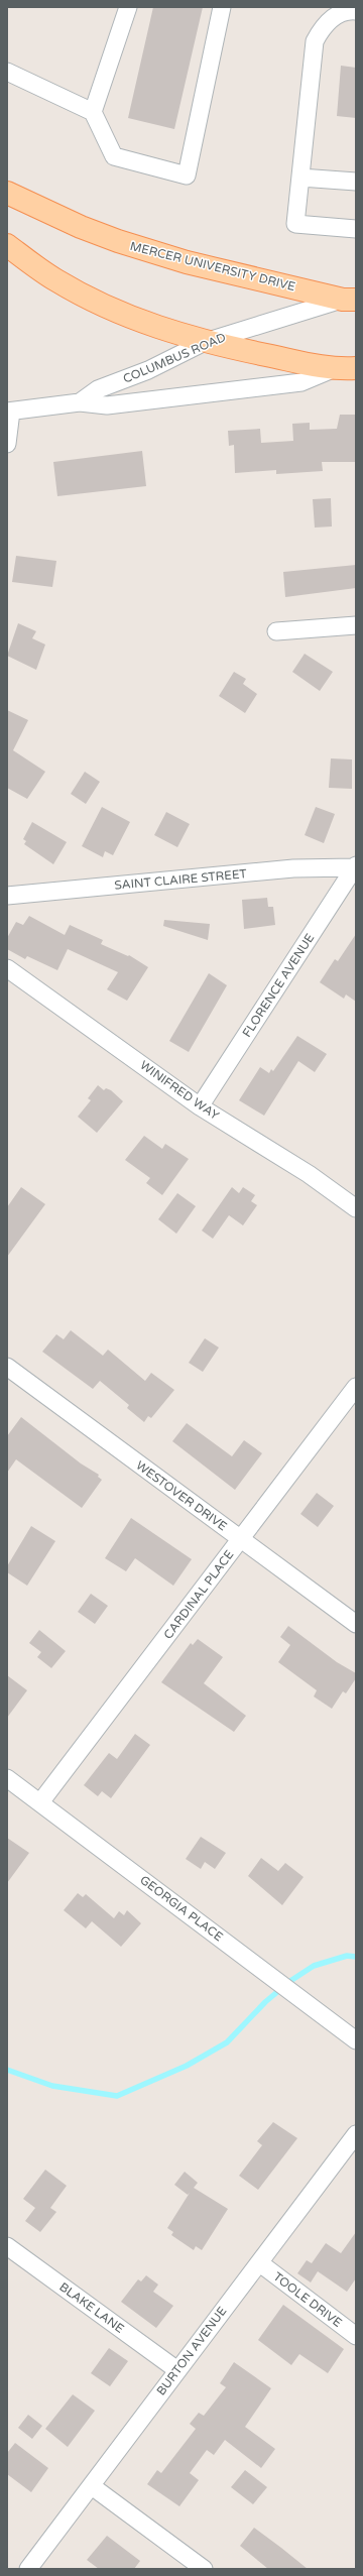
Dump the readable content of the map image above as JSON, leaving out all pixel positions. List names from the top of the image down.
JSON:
{
  "streets": {
    "main road": ["MERCER UNIVERSITY DRIVE"],
    "street": [
      "COLUMBUS ROAD",
      "SAINT CLAIRE STREET",
      "FLORENCE AVENUE",
      "WINIFRED WAY",
      "WESTOVER DRIVE",
      "CARDINAL PLACE",
      "GEORGIA PLACE",
      "TOOLE DRIVE",
      "BLAKE LANE",
      "BURTON AVENUE"
    ]
  },
  "crossings": [
    ["MERCER UNIVERSITY DRIVE", "COLUMBUS ROAD"],
    ["SAINT CLAIRE STREET", "FLORENCE AVENUE"],
    ["FLORENCE AVENUE", "WINIFRED WAY"],
    ["WESTOVER DRIVE", "CARDINAL PLACE"],
    ["CARDINAL PLACE", "GEORGIA PLACE"],
    ["TOOLE DRIVE", "BURTON AVENUE"],
    ["BLAKE LANE", "BURTON AVENUE"]
  ]
}
